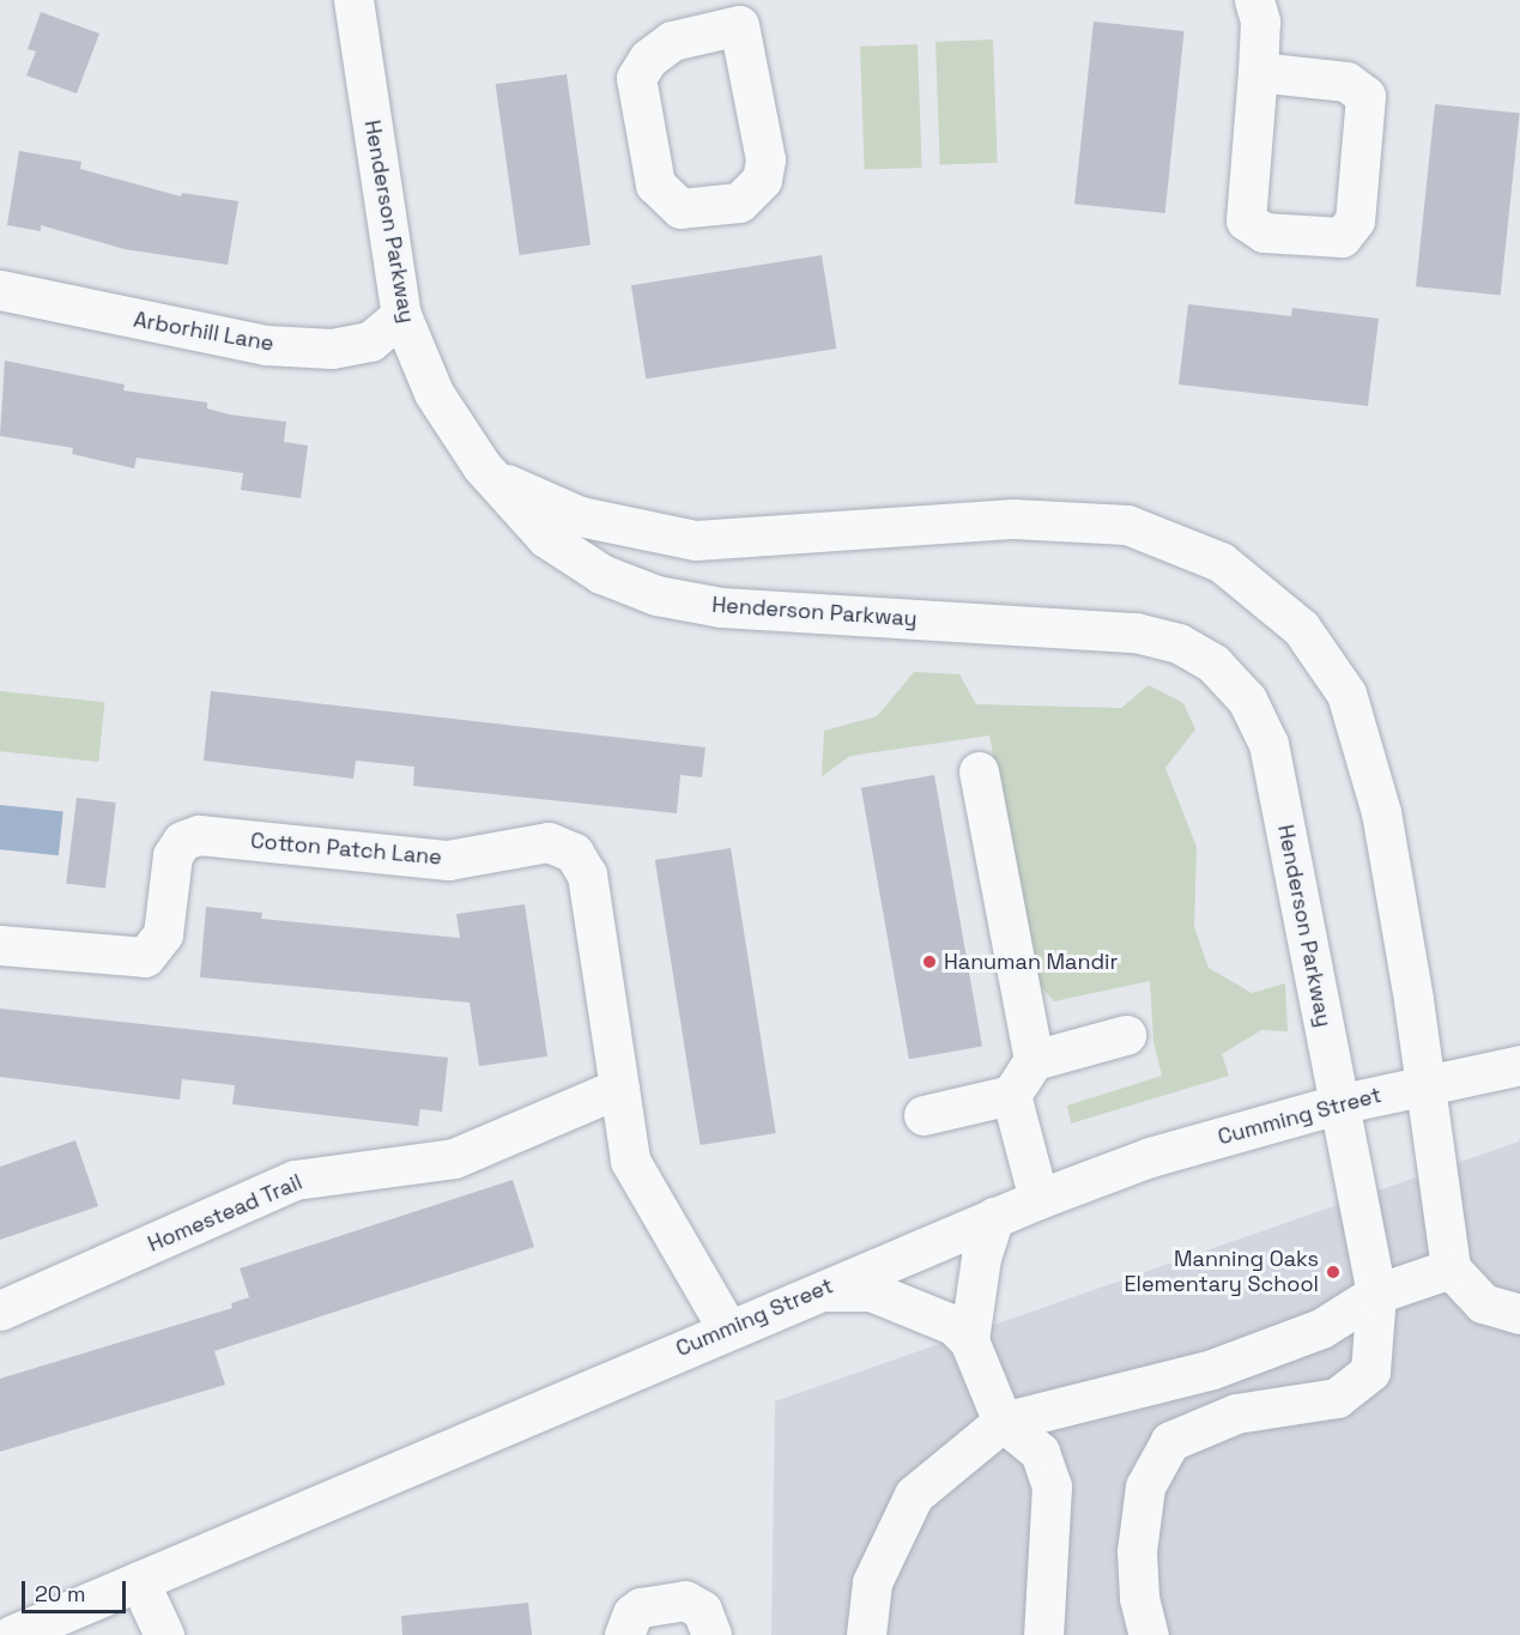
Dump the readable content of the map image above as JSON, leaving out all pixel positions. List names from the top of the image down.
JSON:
{
  "streets": {
    "street": [
      "Henderson Parkway",
      "Arborhill Lane",
      "Cotton Patch Lane",
      "Cumming Street",
      "Homestead Trail"
    ]
  },
  "crossings": [
    ["Henderson Parkway", "Arborhill Lane"],
    ["Henderson Parkway", "Cumming Street"],
    ["Cotton Patch Lane", "Cumming Street"],
    ["Cotton Patch Lane", "Homestead Trail"]
  ],
  "places": ["Hanuman Mandir", "Manning Oaks Elementary School"],
  "scale_bar": "20 m"
}
